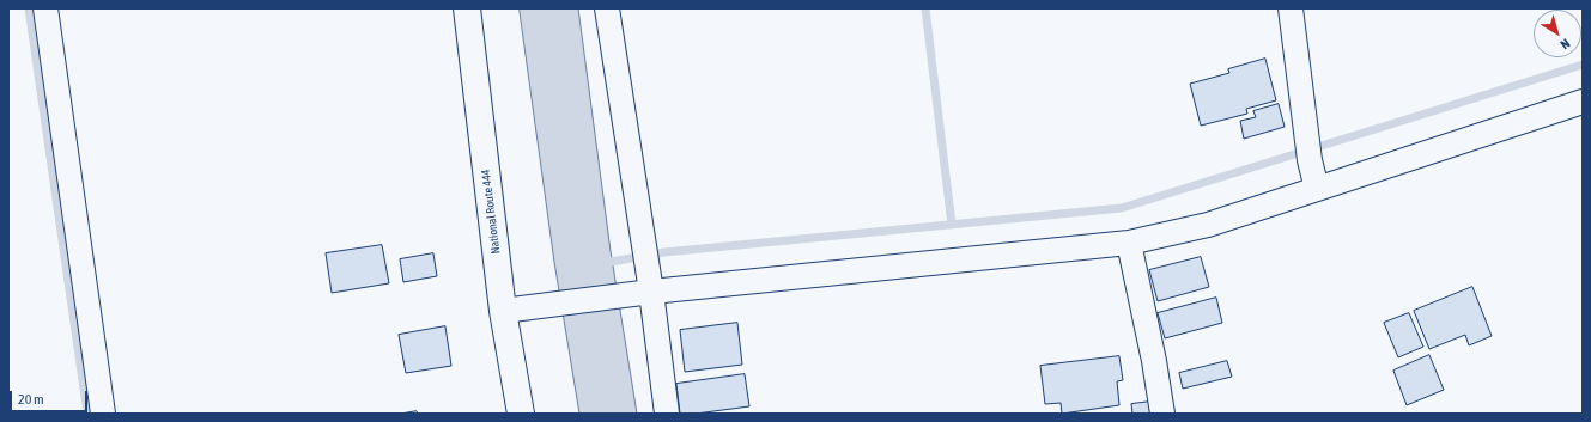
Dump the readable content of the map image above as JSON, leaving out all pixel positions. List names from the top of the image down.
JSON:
{
  "streets": {
    "highway": ["National Route 444"]
  },
  "scale_bar": "20 m",
  "north": "bottom right"
}
